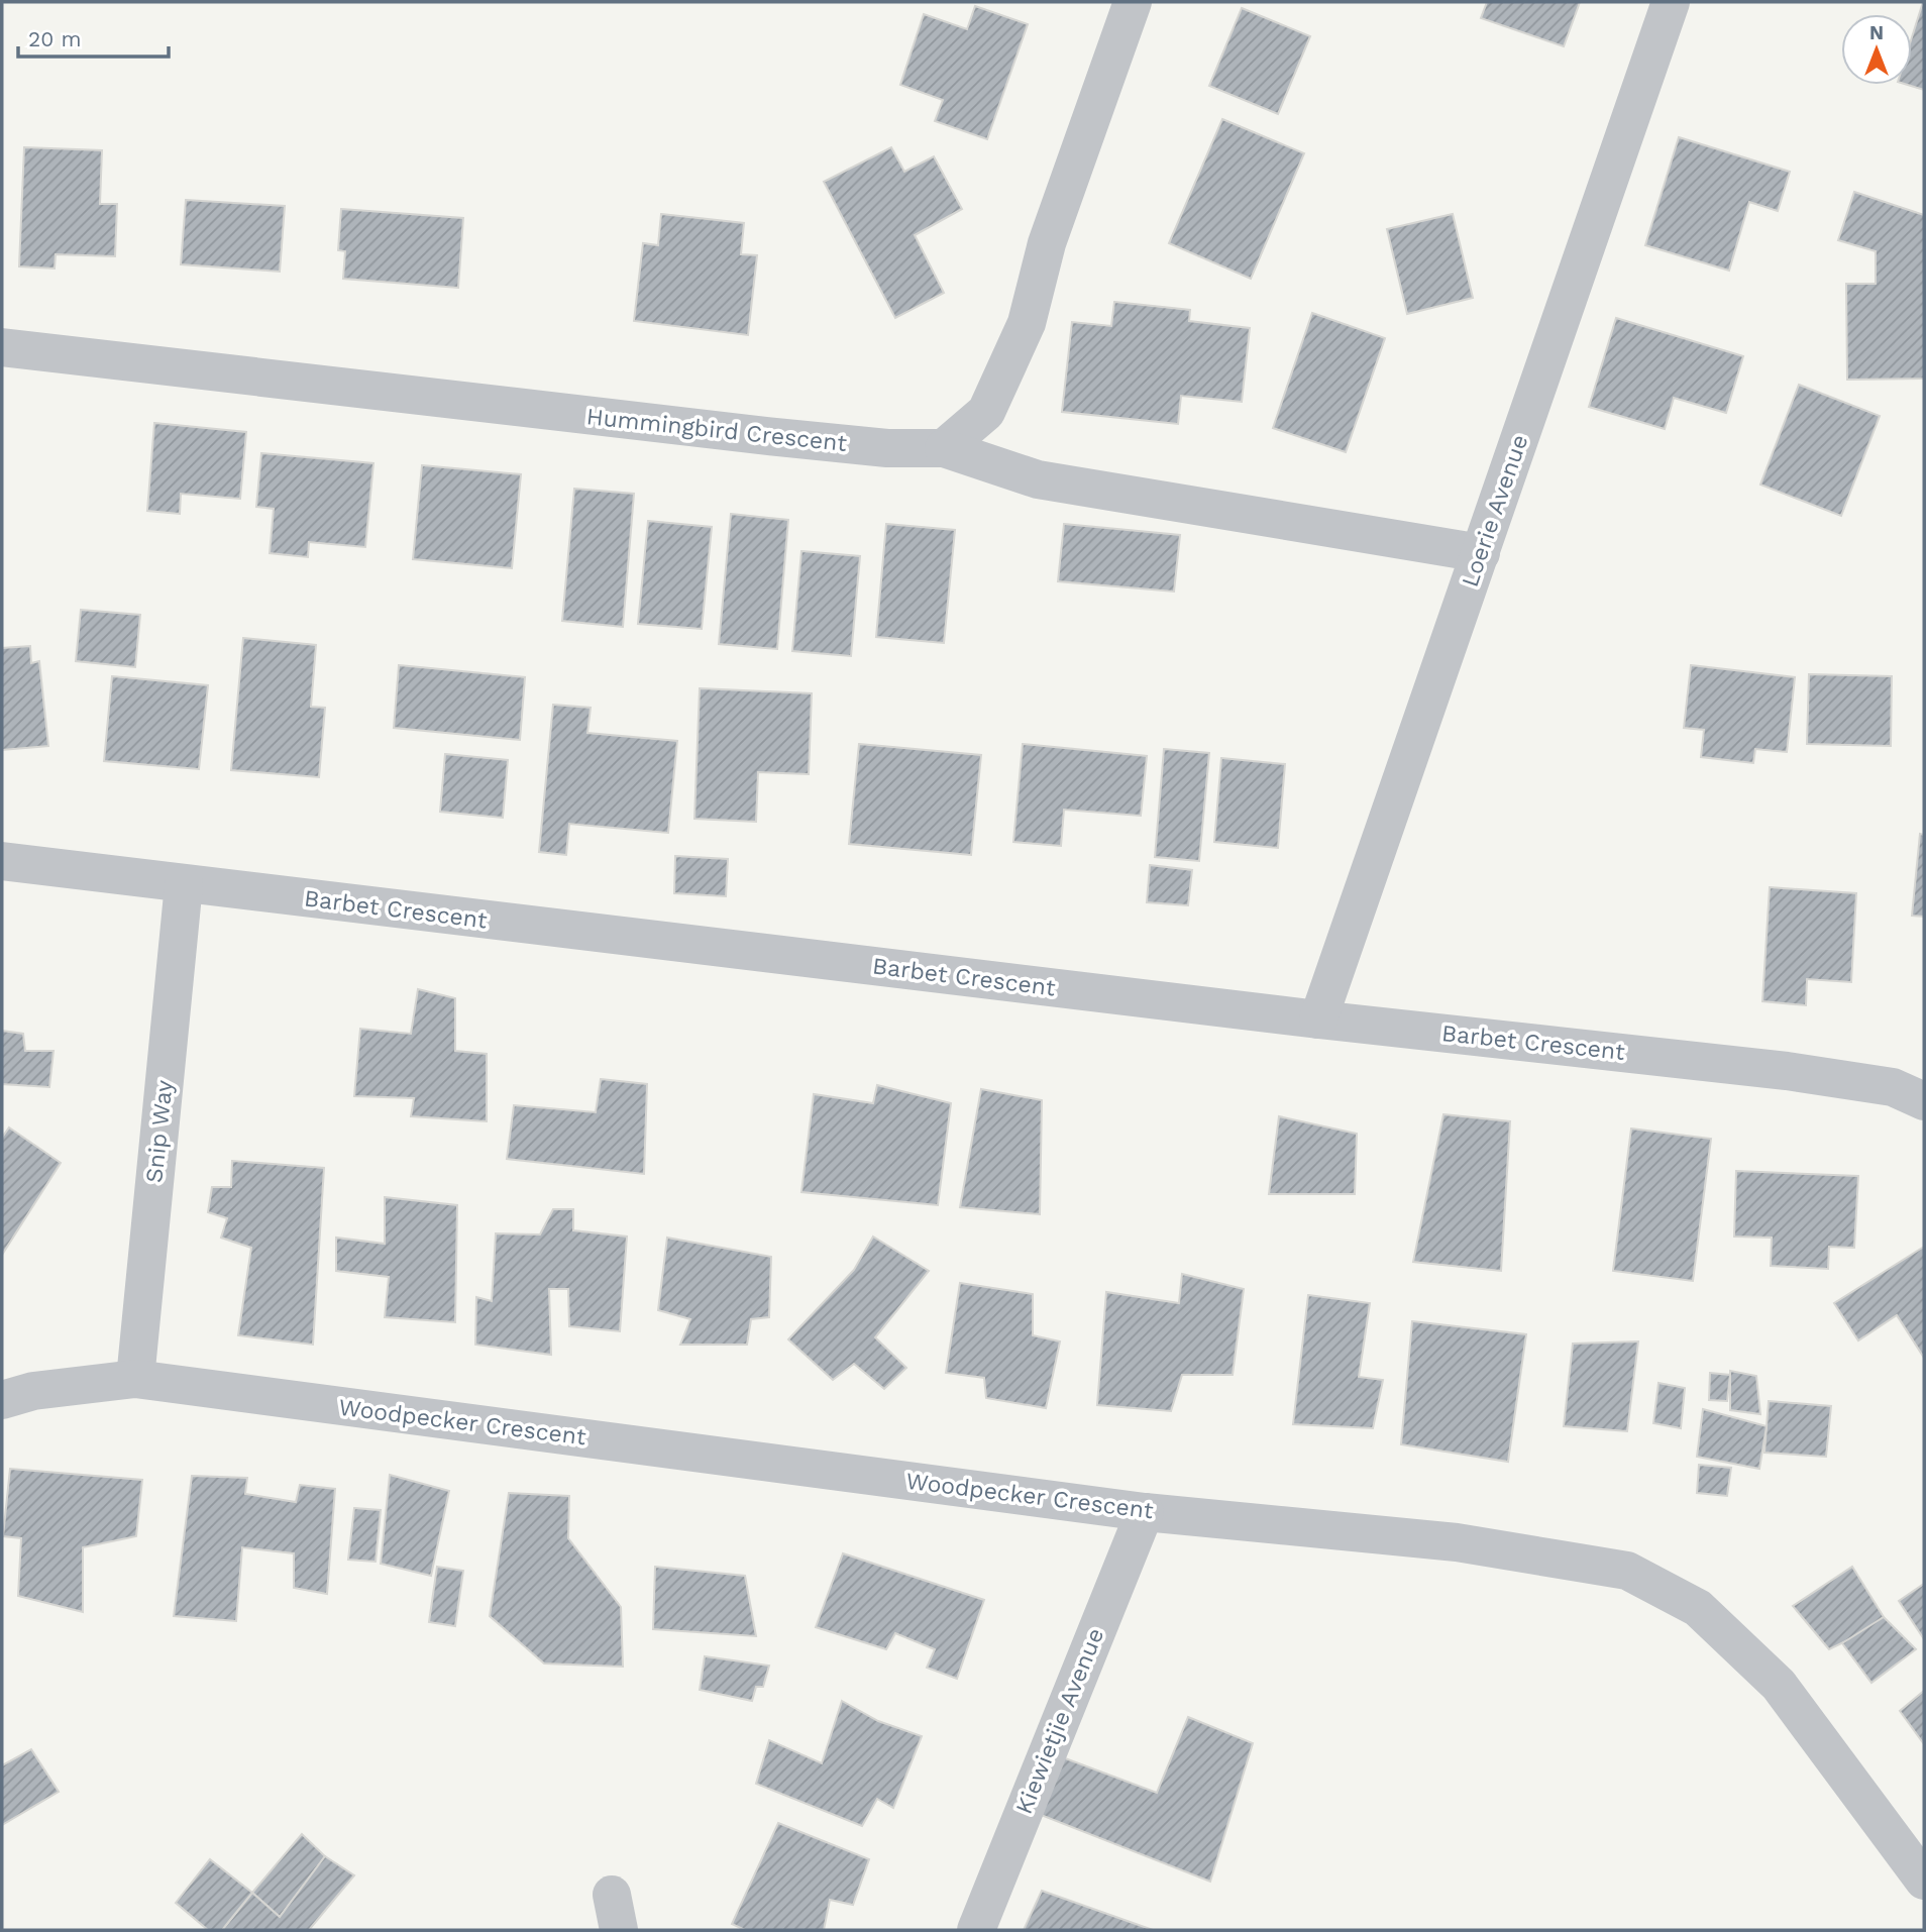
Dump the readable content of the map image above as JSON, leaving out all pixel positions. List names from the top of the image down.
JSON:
{
  "streets": {
    "street": [
      "Hummingbird Crescent",
      "Loerie Avenue",
      "Barbet Crescent",
      "Snip Way",
      "Woodpecker Crescent",
      "Kiewietjie Avenue"
    ]
  },
  "crossings": [
    ["Hummingbird Crescent", "Loerie Avenue"],
    ["Loerie Avenue", "Barbet Crescent"],
    ["Barbet Crescent", "Snip Way"],
    ["Snip Way", "Woodpecker Crescent"],
    ["Woodpecker Crescent", "Kiewietjie Avenue"]
  ],
  "scale_bar": "20 m",
  "north": "top"
}
